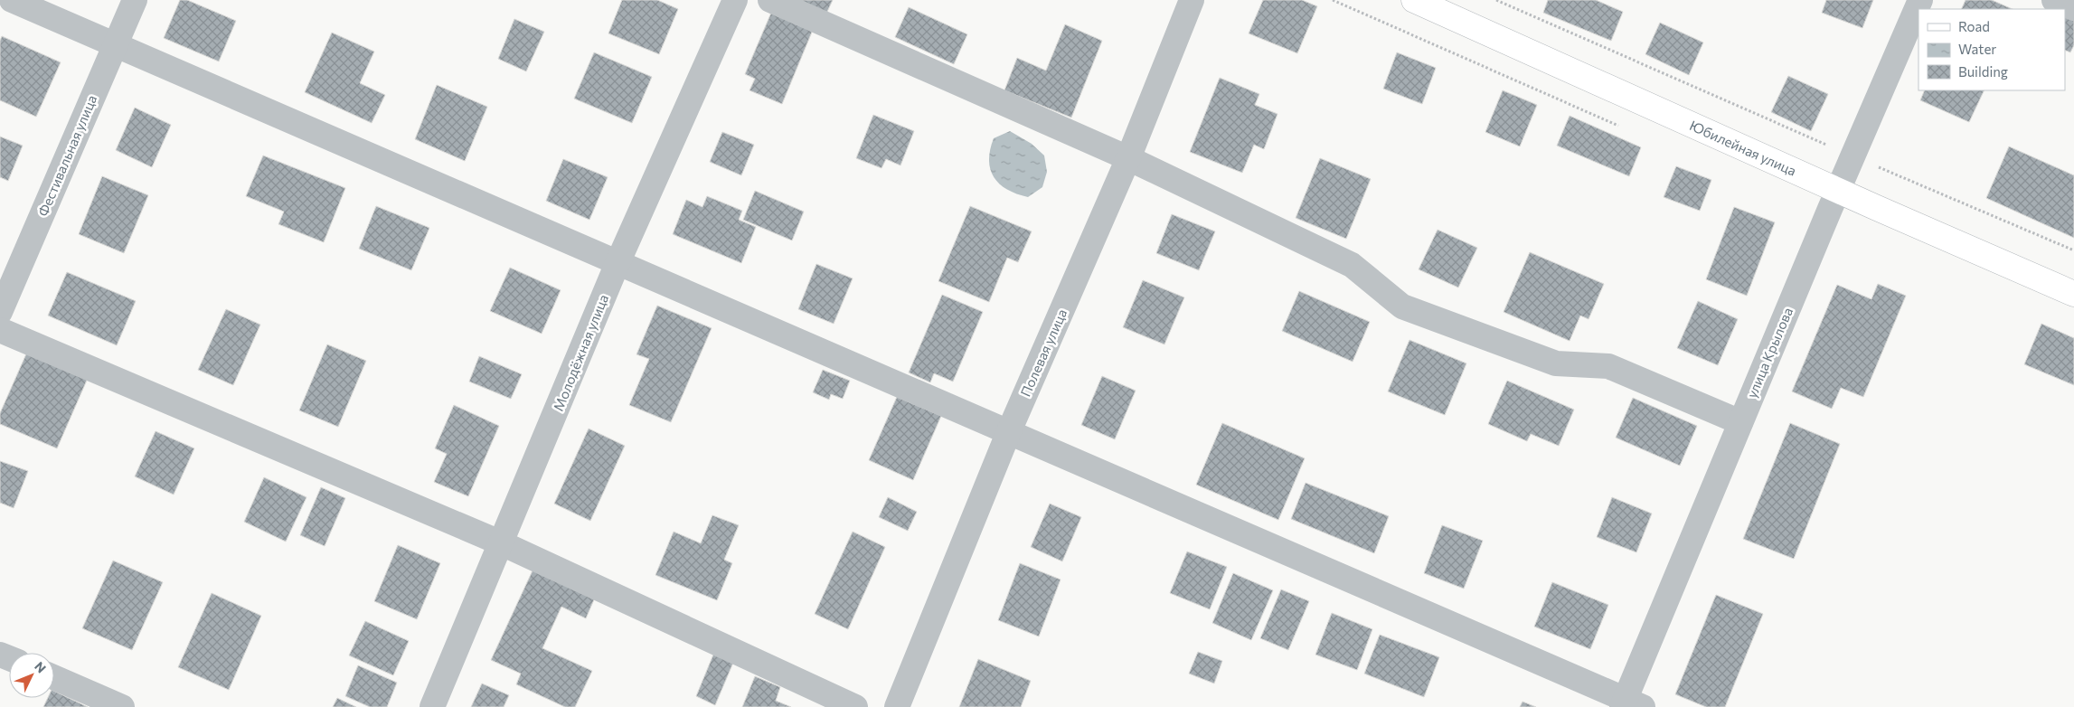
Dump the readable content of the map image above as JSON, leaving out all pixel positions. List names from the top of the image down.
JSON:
{
  "streets": {
    "main road": ["Юбилейная улица"],
    "street": [
      "Фестивальная улица",
      "Молодёжная улица",
      "Полевая улица",
      "улица Крылова"
    ]
  },
  "crossings": [
    ["Юбилейная улица", "улица Крылова"]
  ],
  "legend": ["Road", "Water", "Building"],
  "north": "top right"
}
